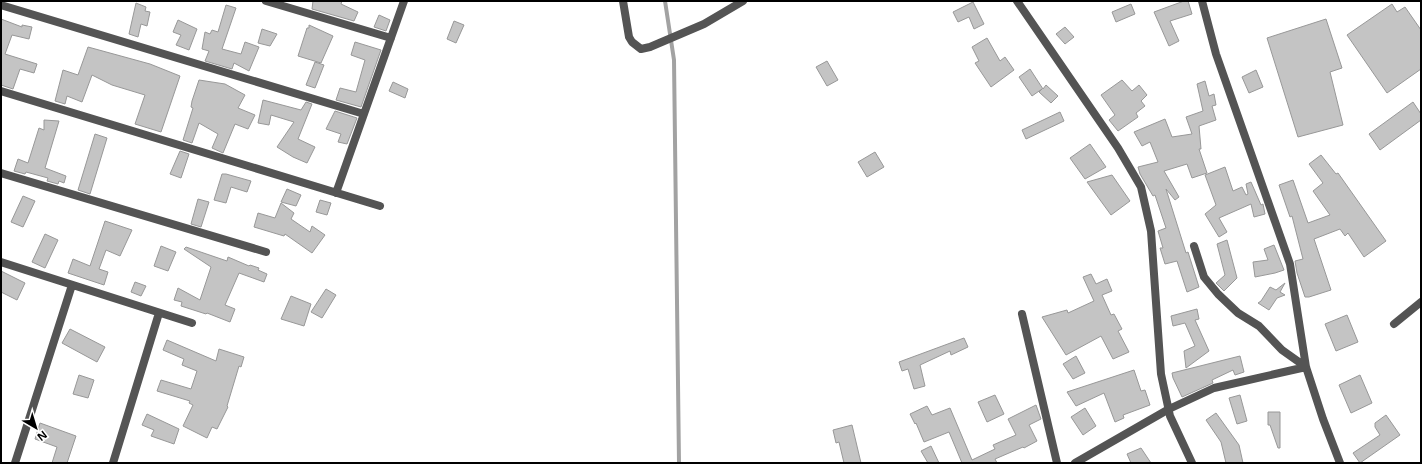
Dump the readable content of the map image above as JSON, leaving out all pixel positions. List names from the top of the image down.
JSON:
{
  "north": "bottom right"
}
